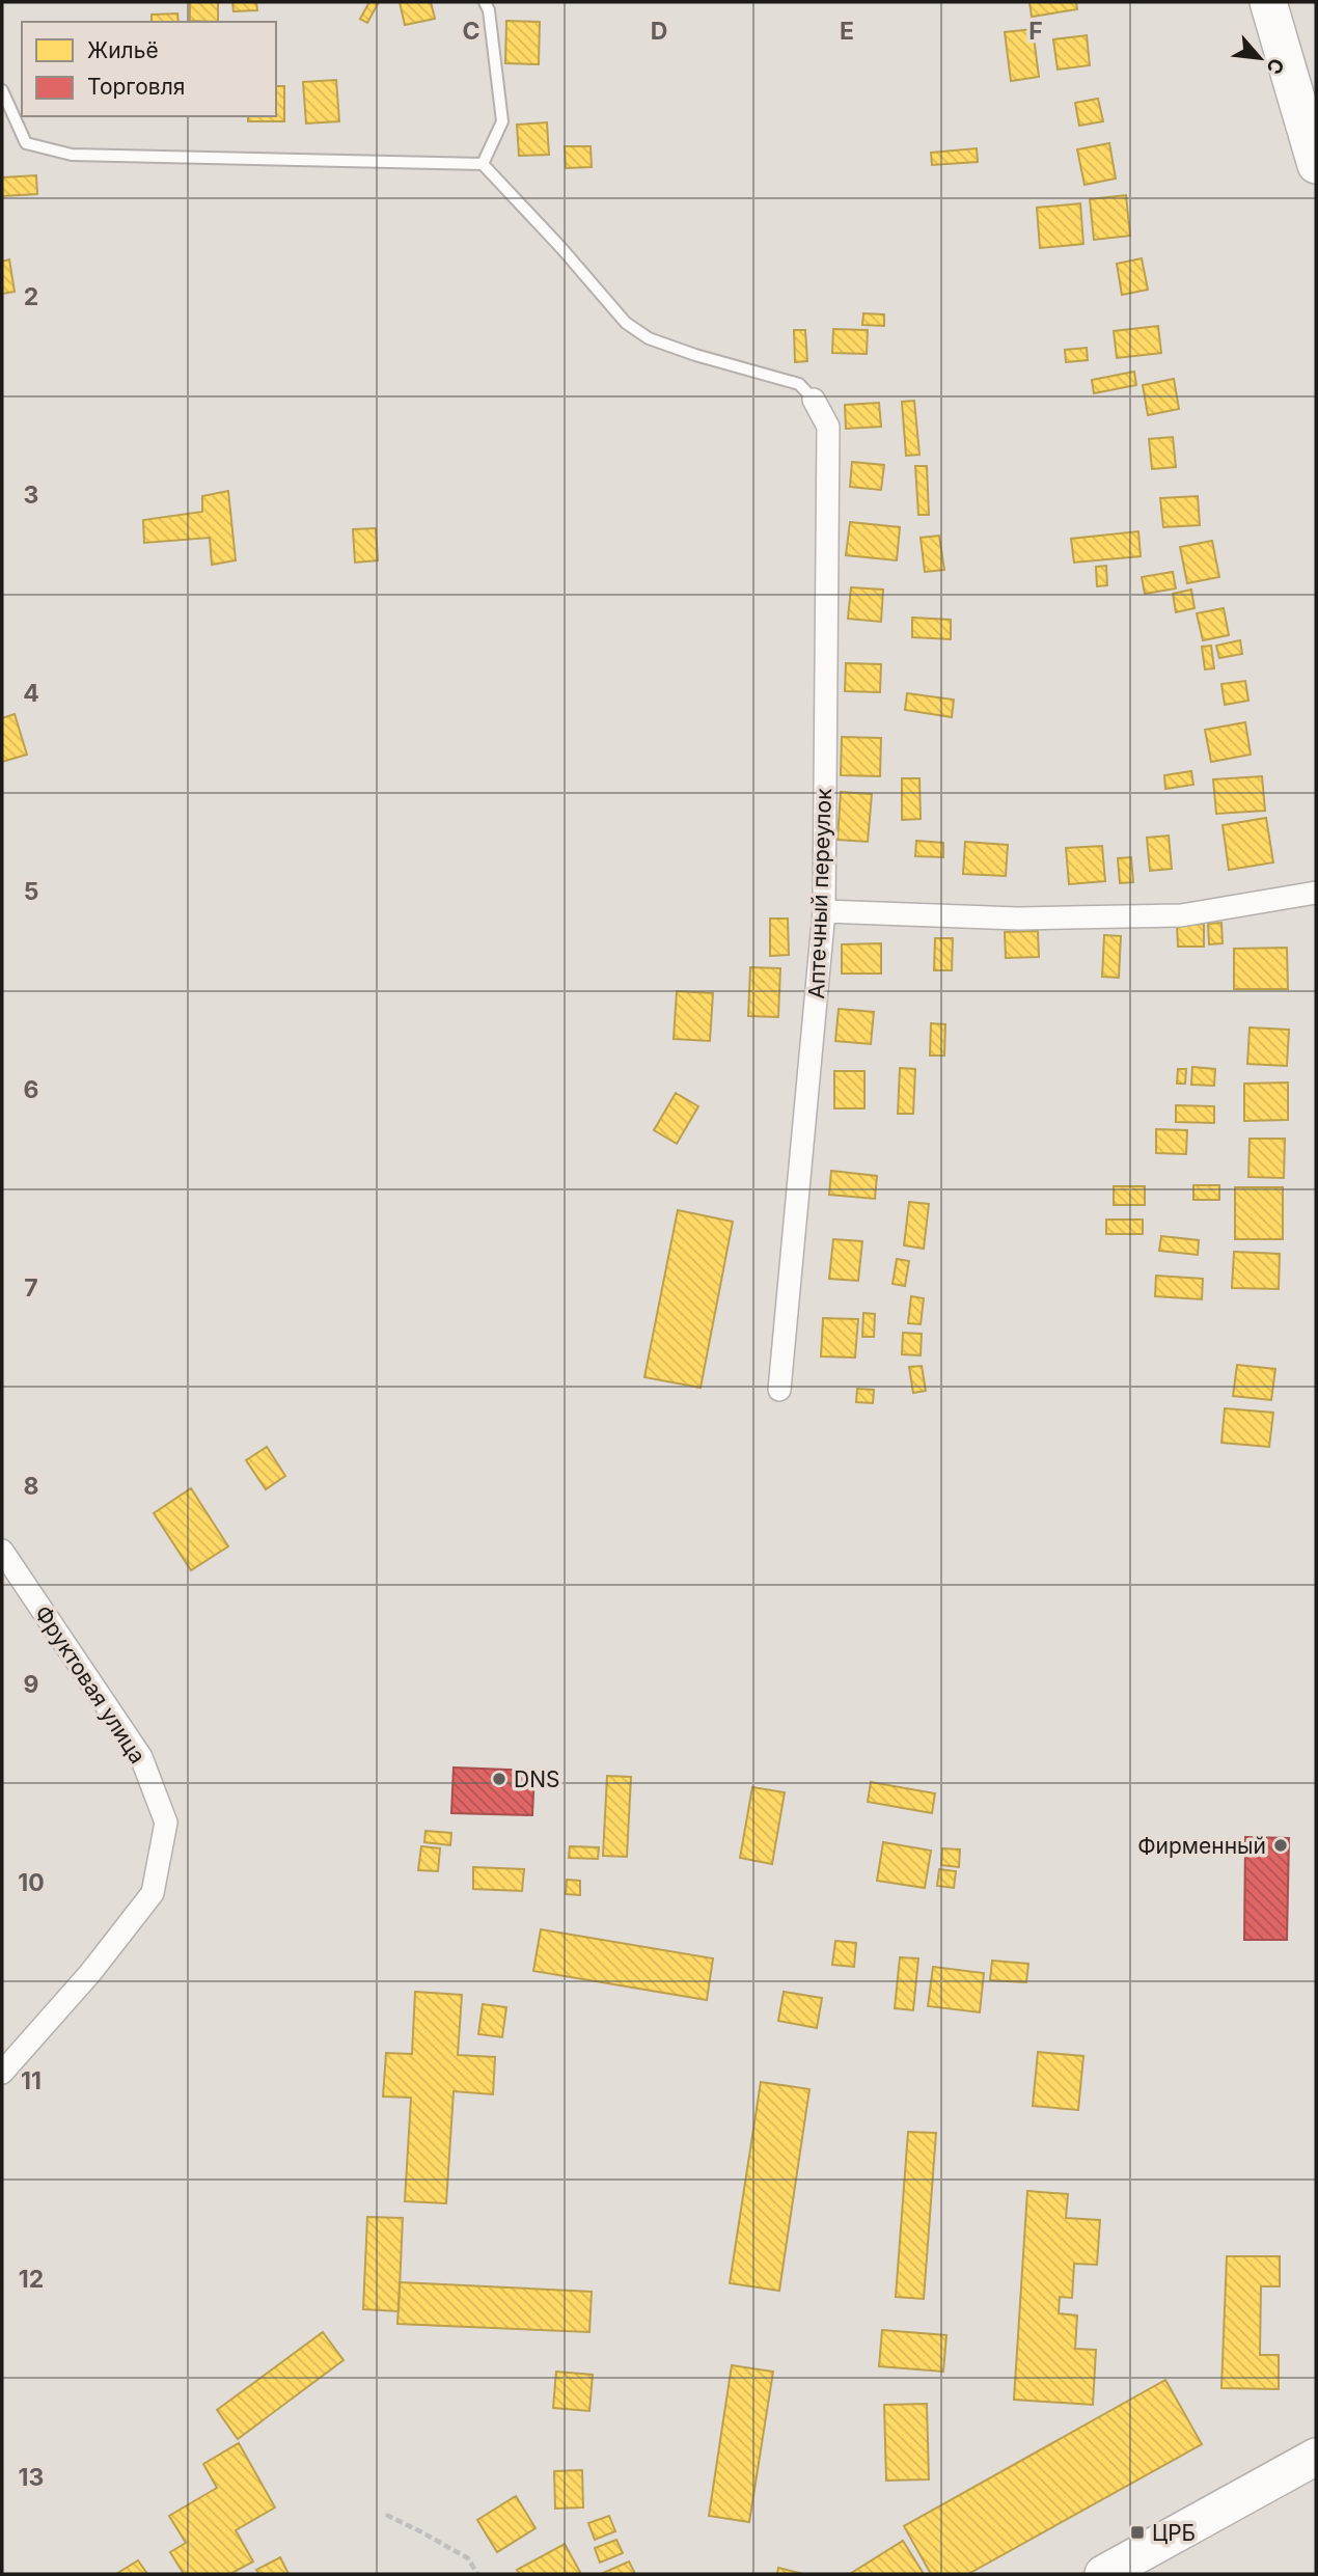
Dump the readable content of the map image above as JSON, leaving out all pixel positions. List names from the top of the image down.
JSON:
{
  "streets": {
    "street": ["Аптечный переулок", "Фруктовая улица"]
  },
  "places": {
    "other": ["DNS", "Фирменный"],
    "transit": ["ЦРБ"]
  },
  "legend": ["Жильё", "Торговля"],
  "north": "bottom right",
  "grid": {
    "columns": [
      "C",
      "D",
      "E",
      "F"
    ],
    "rows": [
      "2",
      "3",
      "4",
      "5",
      "6",
      "7",
      "8",
      "9",
      "10",
      "11",
      "12",
      "13"
    ]
  }
}
